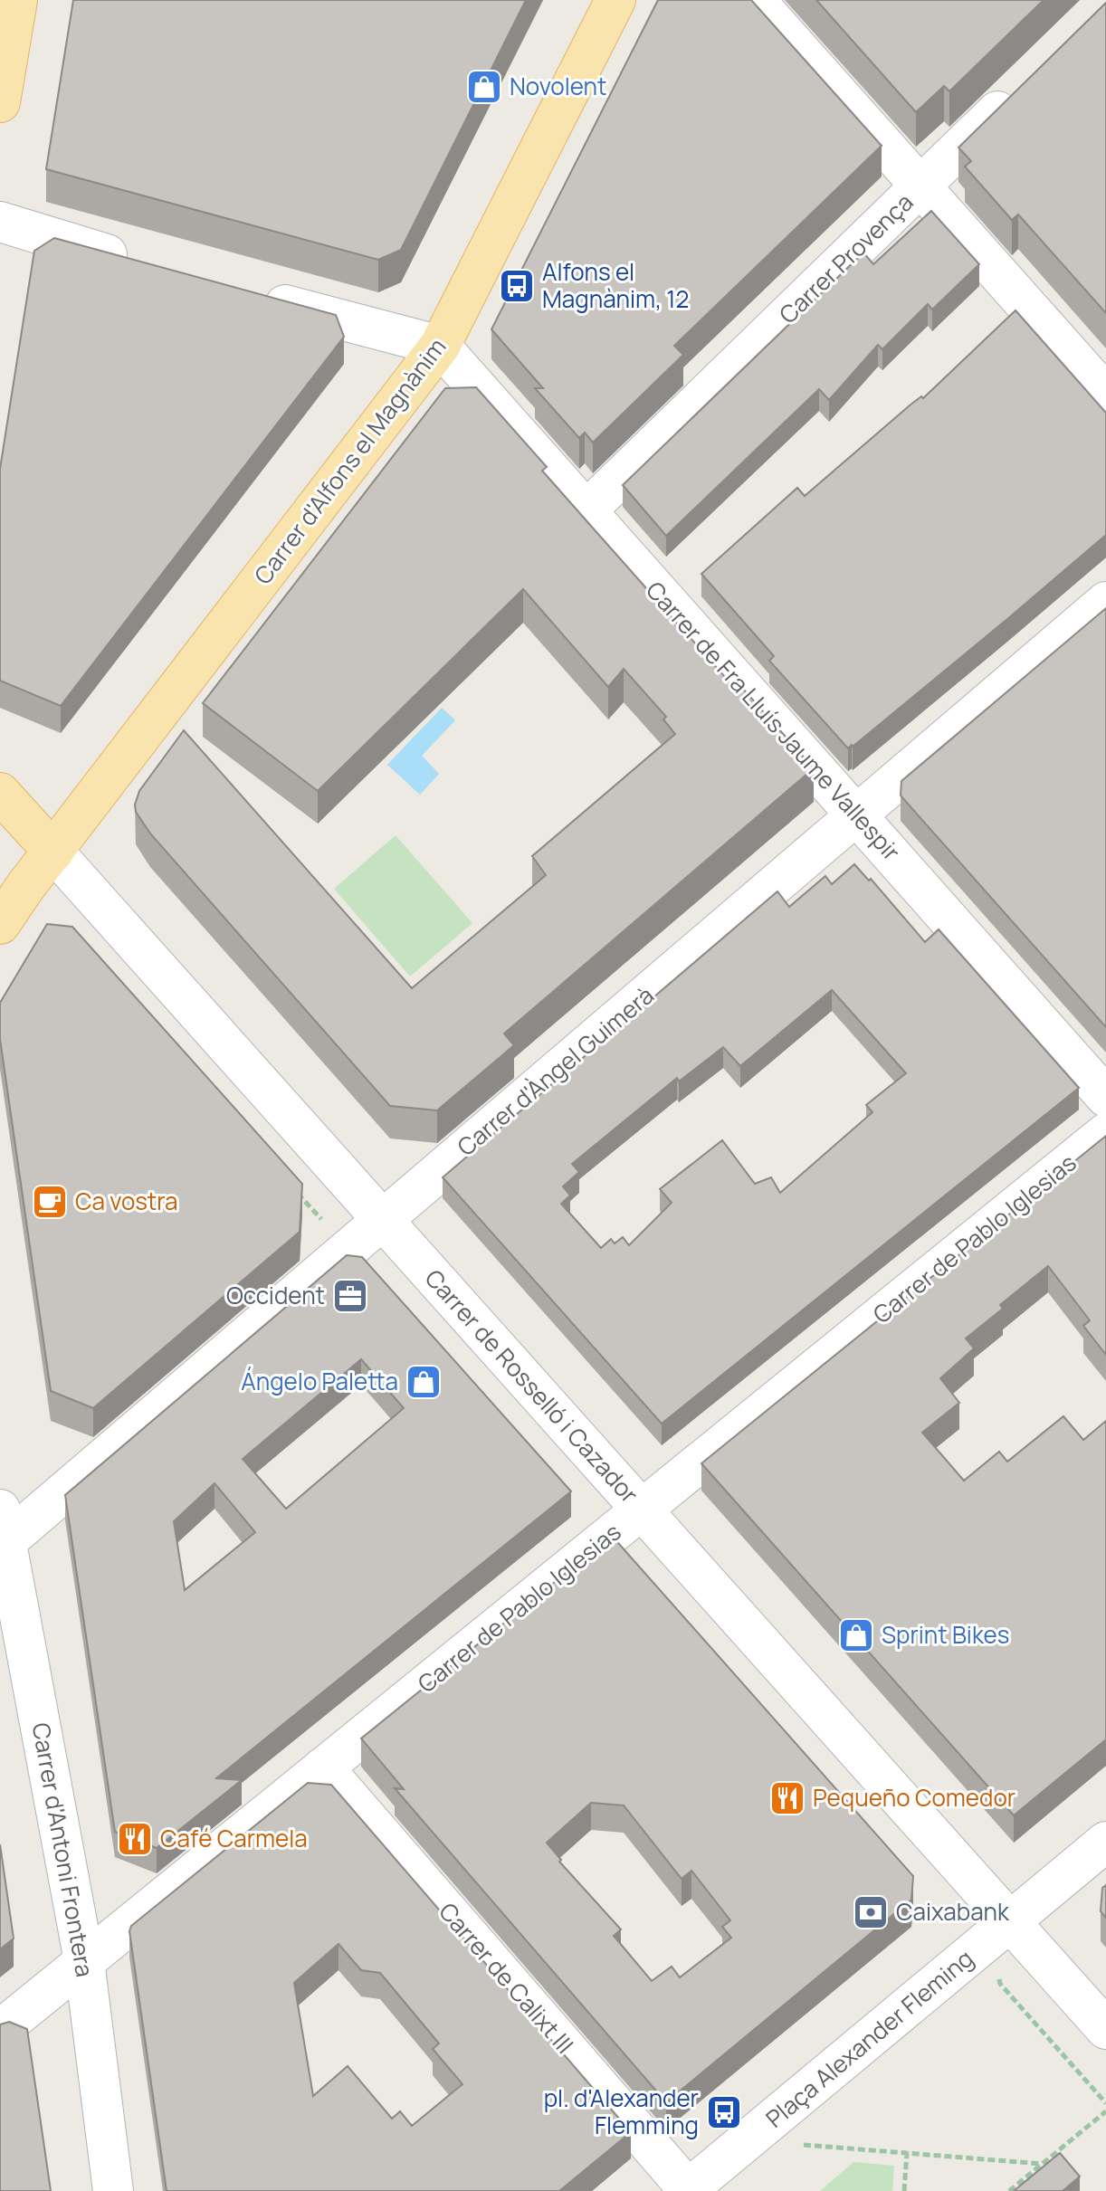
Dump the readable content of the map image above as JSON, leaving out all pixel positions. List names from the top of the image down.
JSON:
{
  "streets": {
    "main road": ["Carrer d'Alfons el Magnànim"],
    "street": [
      "Carrer Provença",
      "Carrer de Fra Lluís Jaume Vallespir",
      "Carrer d'Àngel Guimerà",
      "Carrer de Pablo Iglesias",
      "Carrer de Rosselló i Cazador",
      "Carrer d'Antoni Frontera",
      "Carrer de Calixt III",
      "Plaça Alexander Fleming"
    ]
  },
  "crossings": [
    ["Carrer Provença", "Carrer de Fra Lluís Jaume Vallespir"],
    ["Carrer d'Alfons el Magnànim", "Carrer de Fra Lluís Jaume Vallespir"],
    ["Carrer d'Alfons el Magnànim", "Carrer de Rosselló i Cazador"],
    ["Carrer de Fra Lluís Jaume Vallespir", "Carrer d'Àngel Guimerà"],
    ["Carrer d'Àngel Guimerà", "Carrer de Rosselló i Cazador"],
    ["Carrer d'Àngel Guimerà", "Carrer d'Antoni Frontera"],
    ["Carrer de Pablo Iglesias", "Carrer de Rosselló i Cazador"],
    ["Carrer de Pablo Iglesias", "Carrer d'Antoni Frontera"],
    ["Carrer de Pablo Iglesias", "Carrer de Calixt III"],
    ["Carrer de Rosselló i Cazador", "Plaça Alexander Fleming"],
    ["Carrer de Calixt III", "Plaça Alexander Fleming"]
  ],
  "places": {
    "shop": ["Novolent", "Ángelo Paletta", "Sprint Bikes"],
    "bus stop": ["Alfons el Magnànim, 12", "pl. d'Alexander Flemming"],
    "cafe": ["Ca vostra"],
    "office": ["Occident"],
    "restaurant": ["Pequeño Comedor", "Café Carmela"],
    "bank": ["Caixabank"]
  }
}
